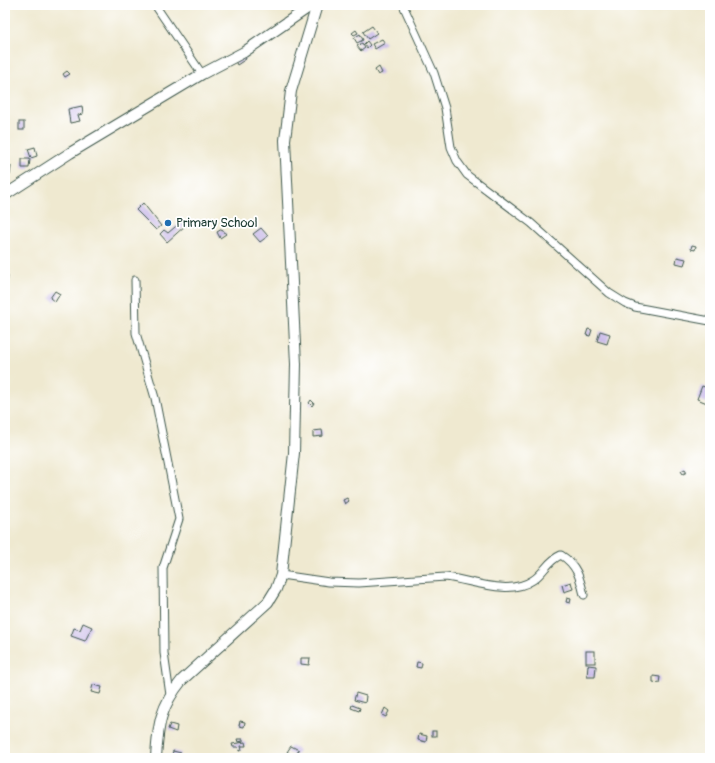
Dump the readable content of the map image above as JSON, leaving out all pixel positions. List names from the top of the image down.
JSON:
{
  "places": ["Primary School"]
}
